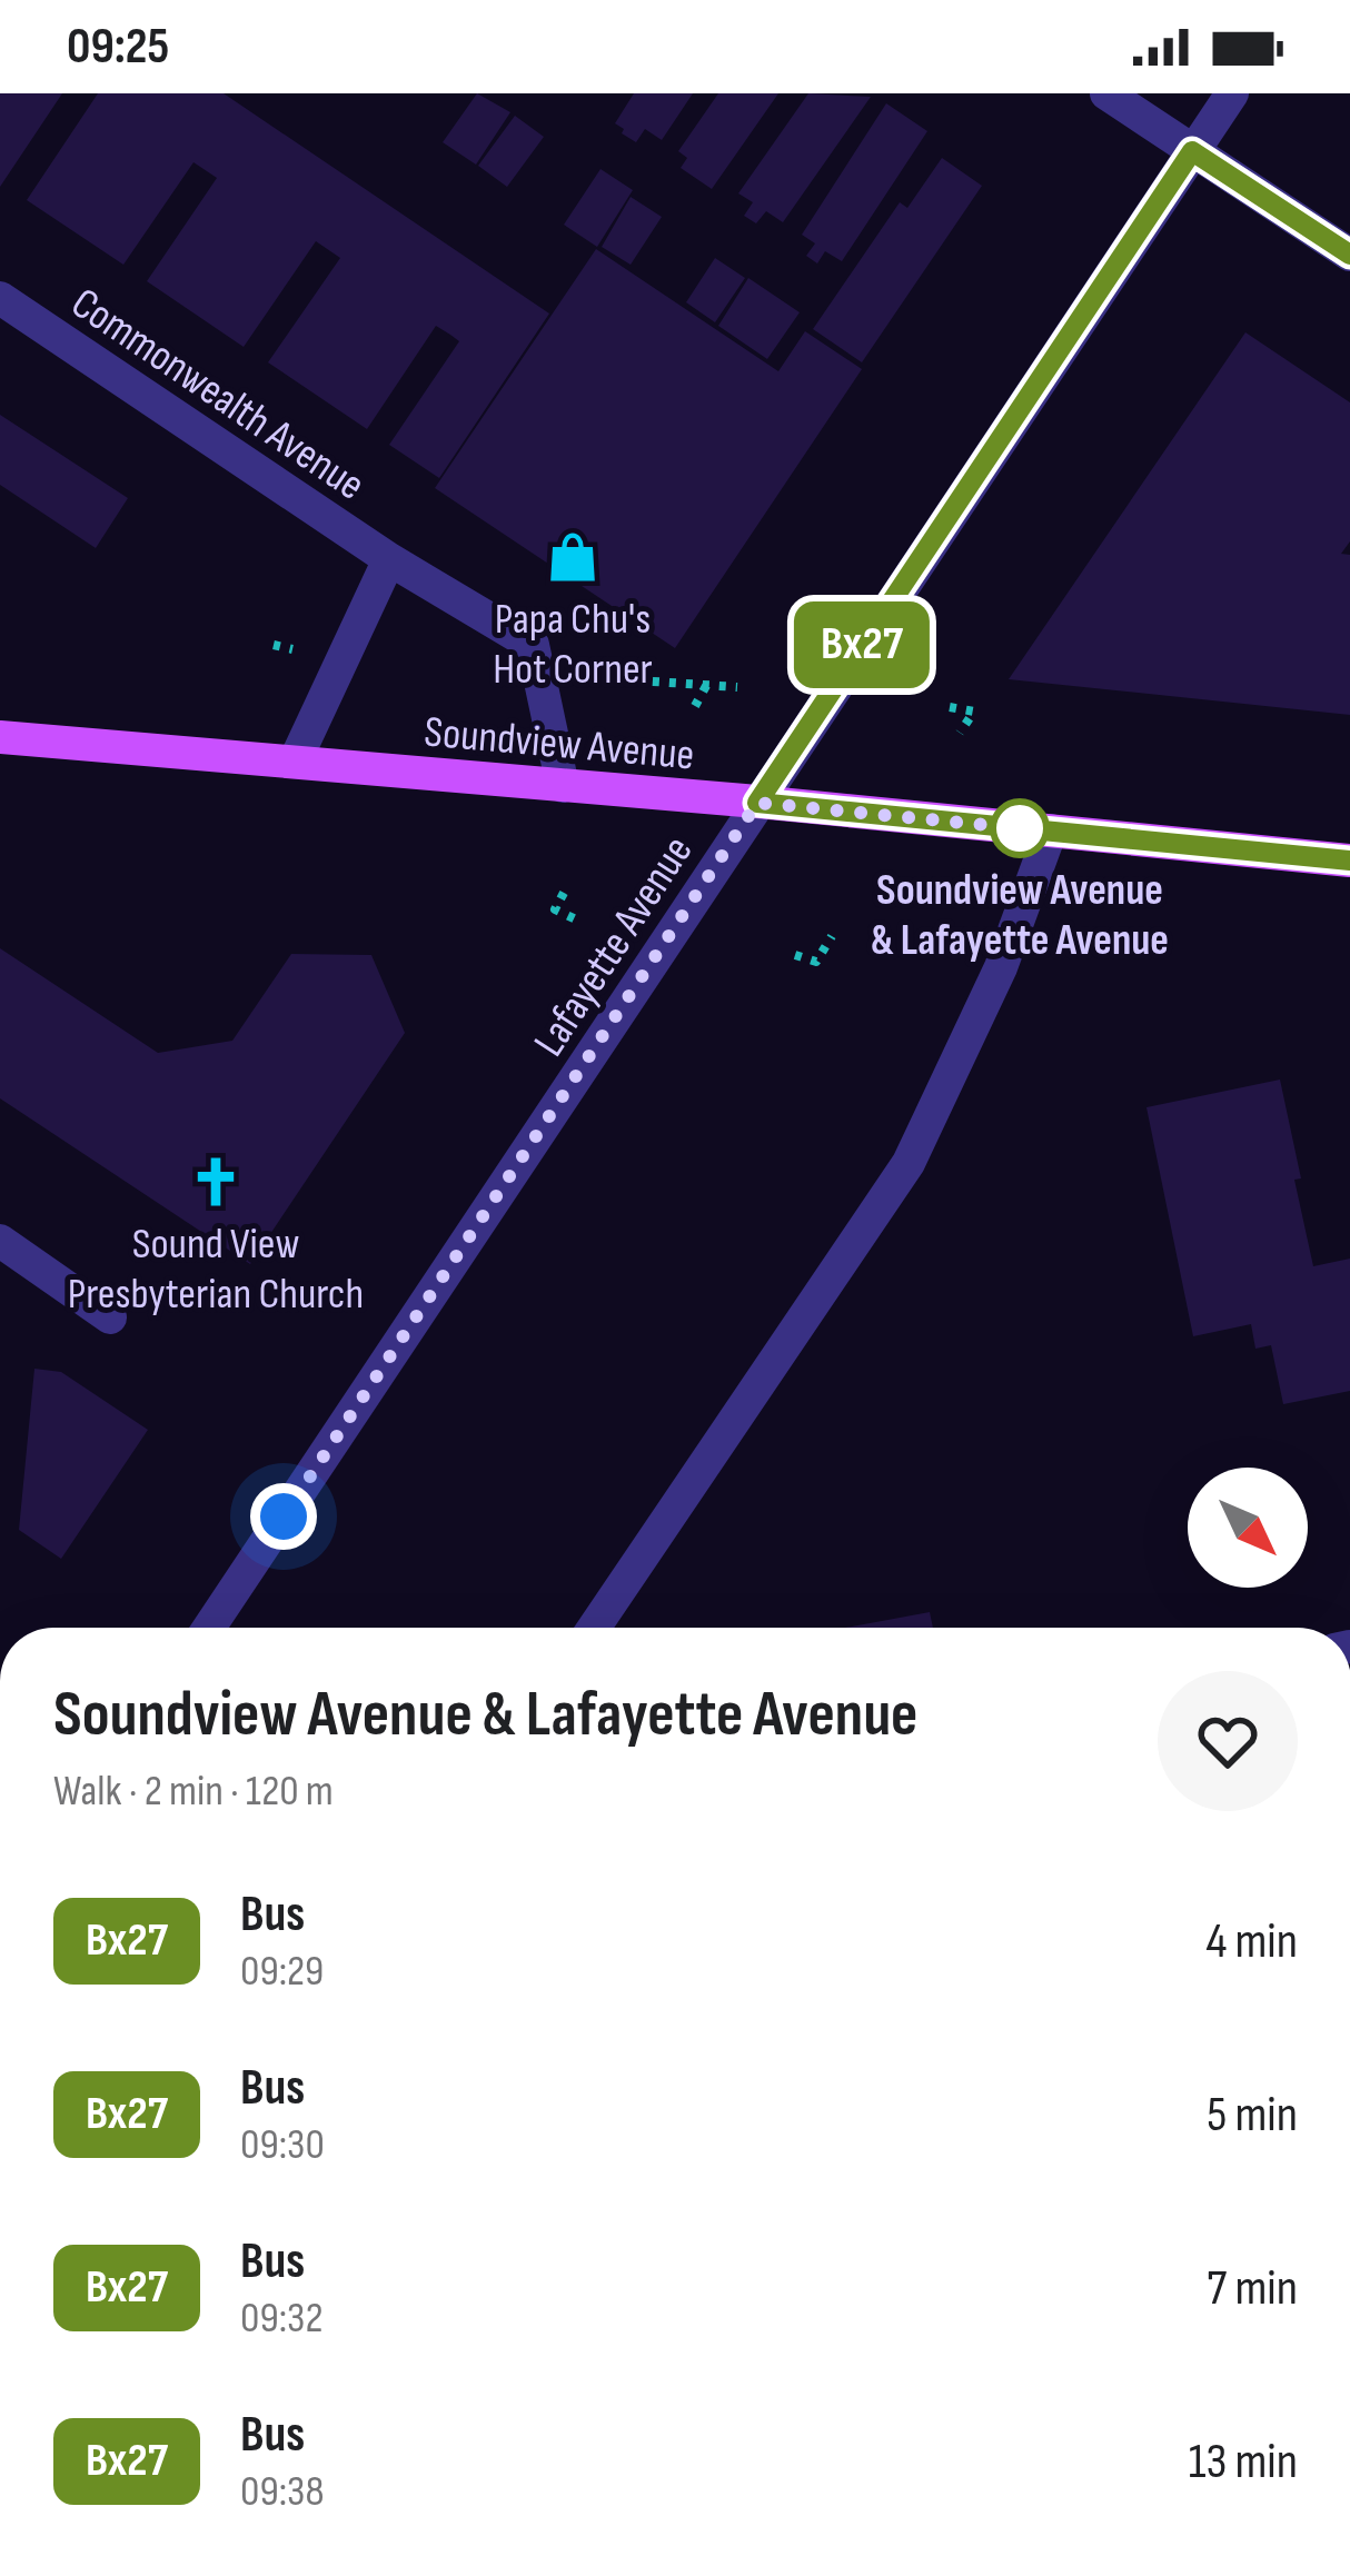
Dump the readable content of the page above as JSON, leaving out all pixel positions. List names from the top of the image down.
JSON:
{
  "streets": {
    "main road": ["Soundview Avenue"],
    "street": ["Commonwealth Avenue", "Lafayette Avenue"]
  },
  "crossings": [
    ["Commonwealth Avenue", "Soundview Avenue"],
    ["Soundview Avenue", "Lafayette Avenue"]
  ],
  "places": {
    "shop": ["Papa Chu's Hot Corner"],
    "other": ["Soundview Avenue & Lafayette Avenue"],
    "church": ["Sound View Presbyterian Church"]
  },
  "lines": ["bus line Bx27"],
  "north": "bottom right",
  "page": {
    "status": "09:25",
    "on_map": "Bx27",
    "heading": ["Soundview Avenue & Lafayette Avenue", "Walk · 2 min · 120 m"],
    "list": [
      {
        "mark": "Bx27",
        "name": "Bus",
        "note": "09:29",
        "value": "4 min"
      },
      {
        "mark": "Bx27",
        "name": "Bus",
        "note": "09:30",
        "value": "5 min"
      },
      {
        "mark": "Bx27",
        "name": "Bus",
        "note": "09:32",
        "value": "7 min"
      },
      {
        "mark": "Bx27",
        "name": "Bus",
        "note": "09:38",
        "value": "13 min"
      }
    ]
  }
}
